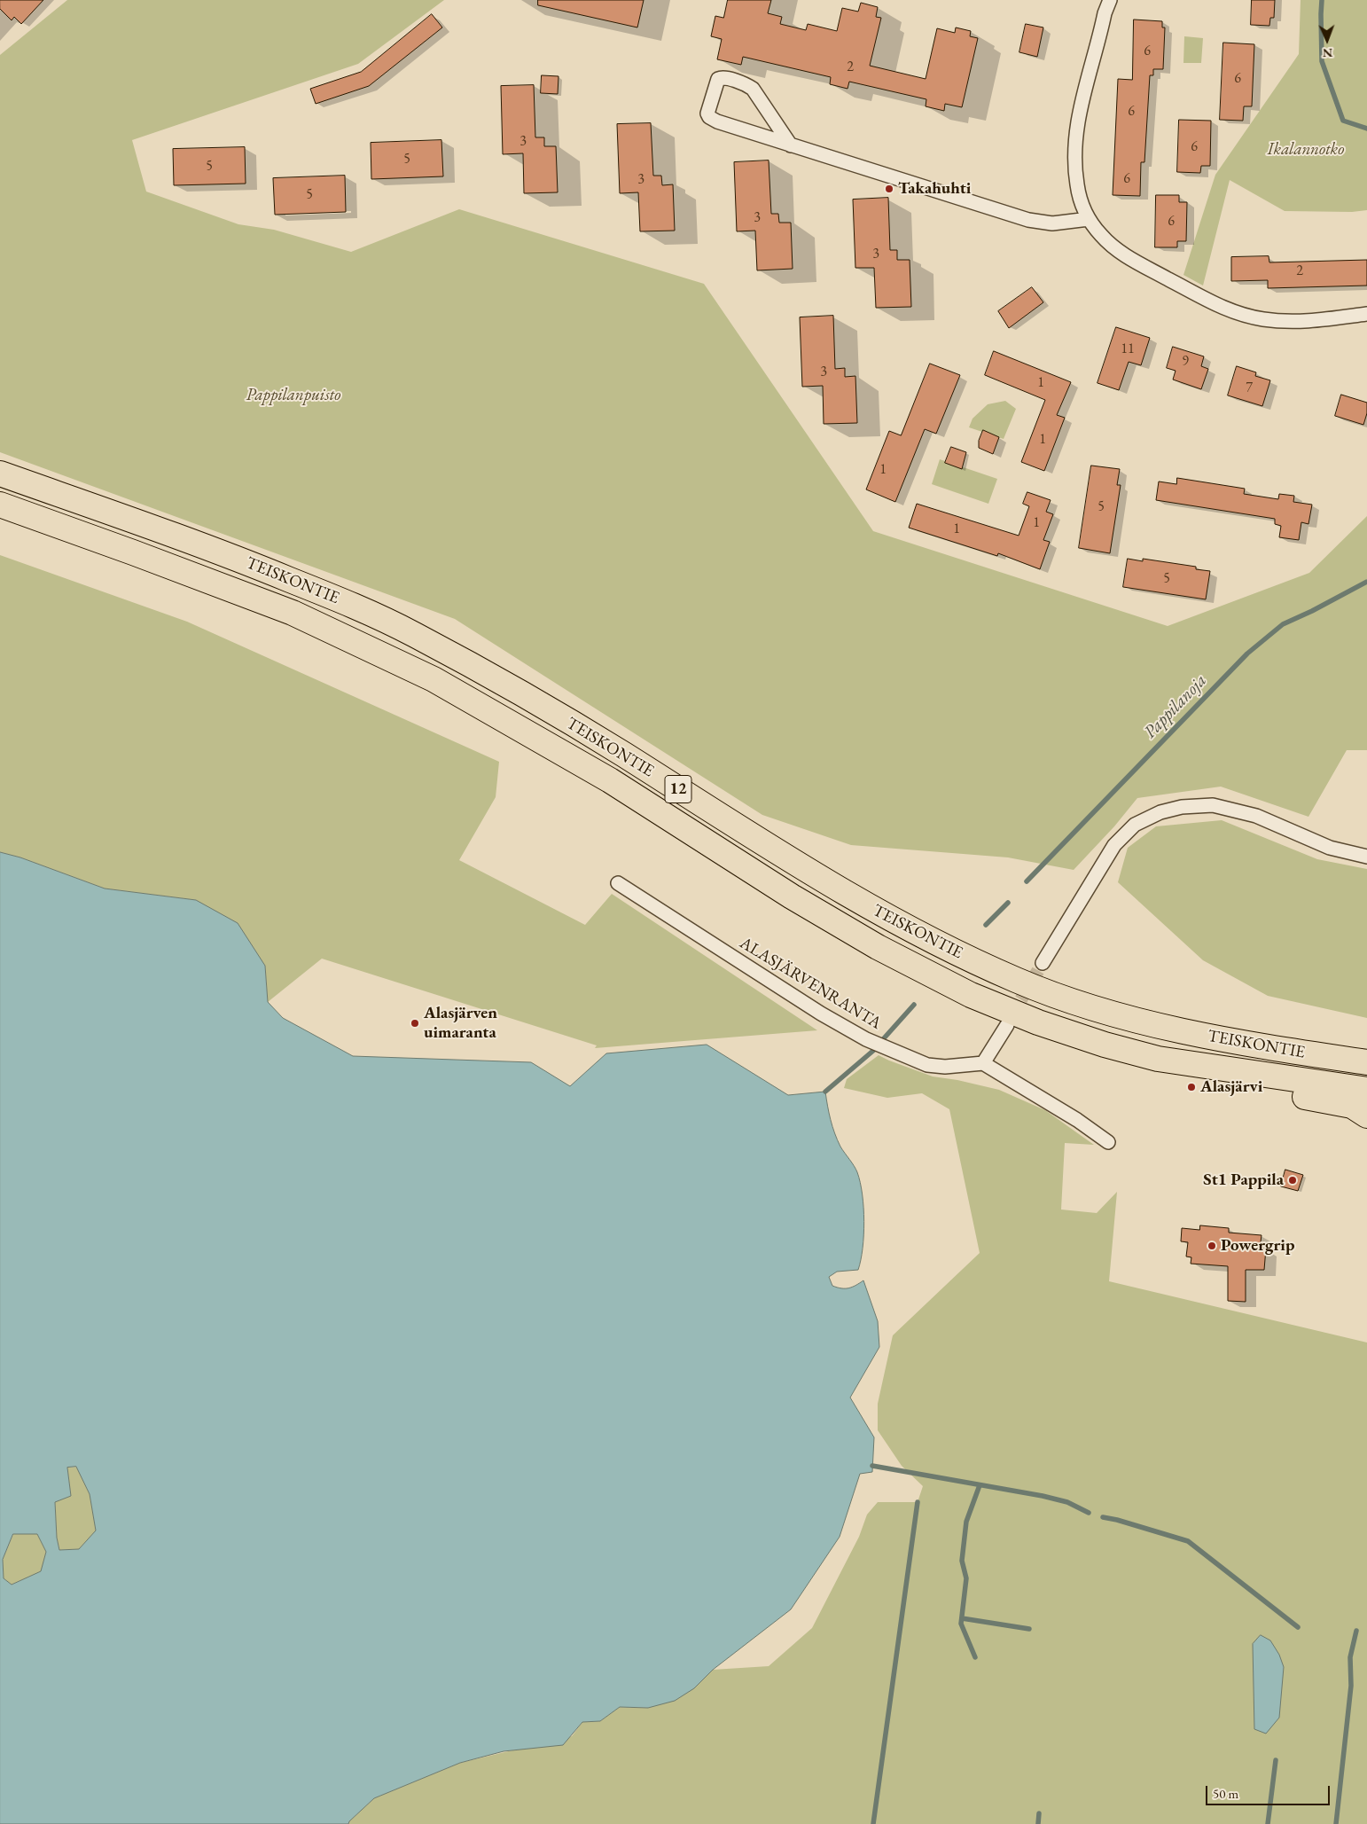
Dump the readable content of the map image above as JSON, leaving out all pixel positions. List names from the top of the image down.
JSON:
{
  "streets": {
    "highway": ["TEISKONTIE", "12"],
    "street": ["ALASJÄRVENRANTA"]
  },
  "water": ["Pappilanoja"],
  "parks": ["Ikalannotko", "Pappilanpuisto"],
  "places": [
    "Takahuhti",
    "Alasjärven uimaranta",
    "Alasjärvi",
    "St1 Pappila",
    "Powergrip"
  ],
  "house_numbers": [
    "6",
    "2",
    "6",
    "6",
    "3",
    "6",
    "5",
    "5",
    "6",
    "3",
    "5",
    "3",
    "6",
    "3",
    "2",
    "11",
    "9",
    "3",
    "1",
    "7",
    "1",
    "1",
    "5",
    "1",
    "1",
    "5"
  ],
  "scale_bar": "50 m",
  "north": "bottom"
}
